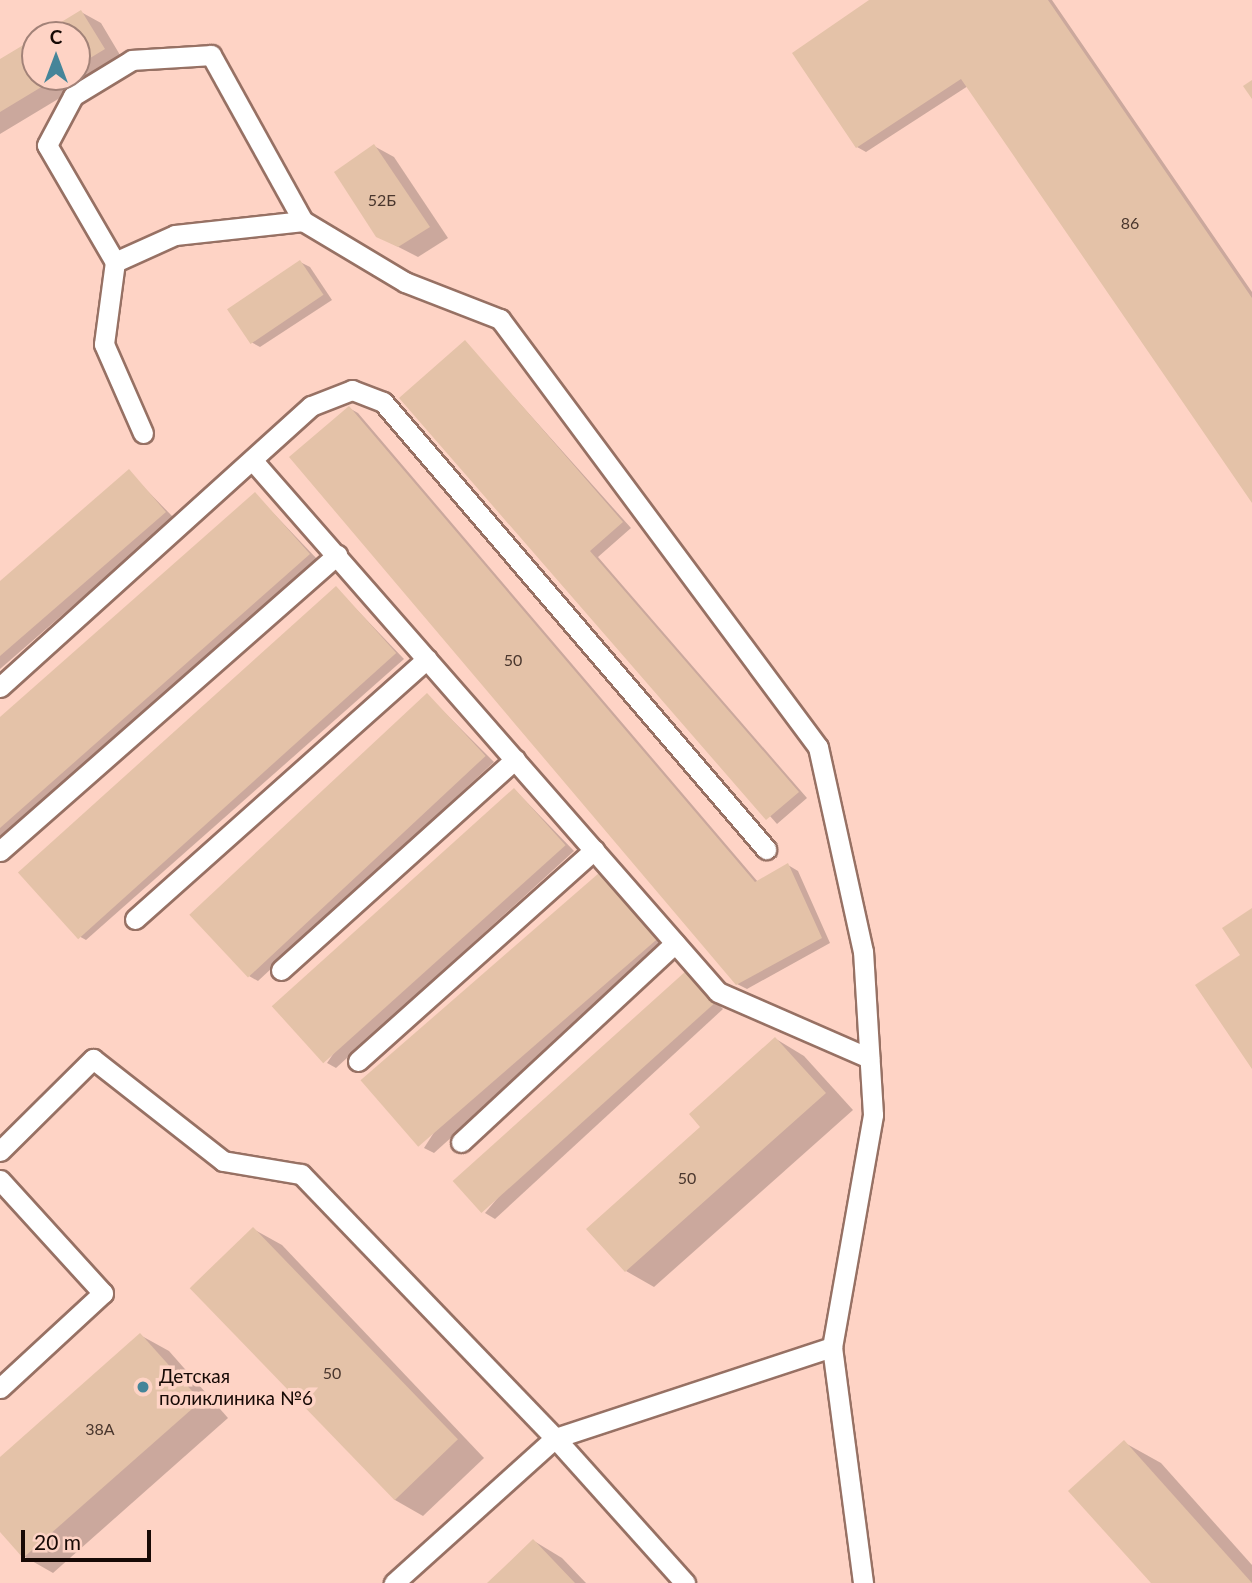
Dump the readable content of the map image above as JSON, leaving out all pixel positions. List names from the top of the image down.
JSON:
{
  "places": ["Детская поликлиника №6"],
  "house_numbers": [
    "52Б",
    "86",
    "50",
    "50",
    "50",
    "38А"
  ],
  "scale_bar": "20 m",
  "north": "top"
}
